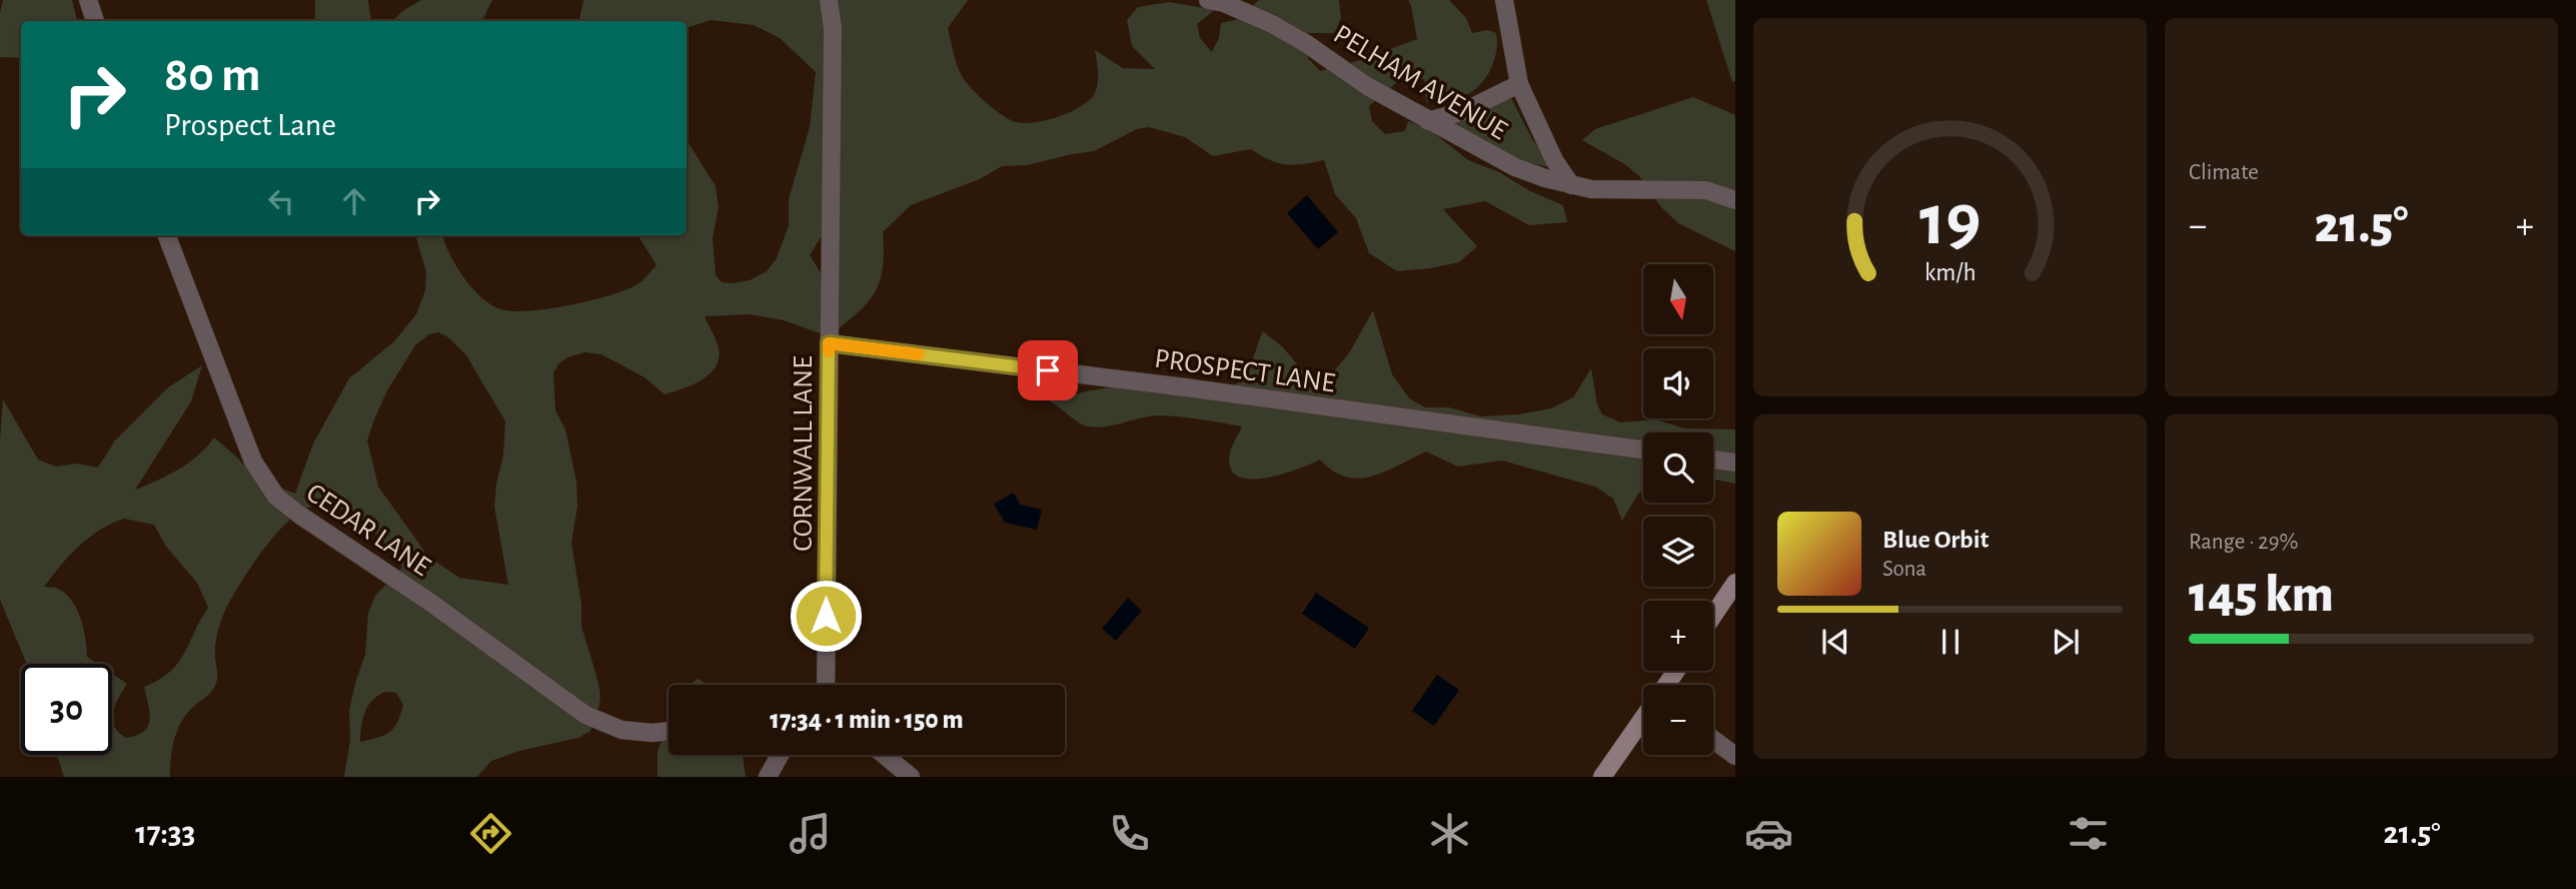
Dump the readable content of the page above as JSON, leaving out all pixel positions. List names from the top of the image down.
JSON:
{
  "streets": {
    "street": [
      "PELHAM AVENUE",
      "PROSPECT LANE",
      "CORNWALL LANE",
      "CEDAR LANE"
    ]
  },
  "crossings": [
    ["PROSPECT LANE", "CORNWALL LANE"]
  ],
  "north": "bottom",
  "page": {
    "tile": [
      "Climate",
      ["Range · 29%", "145 km"]
    ],
    "turn": ["80 m", "Prospect Lane"],
    "heat": ["−", "21.5°", "+"],
    "map_buttons": ["+", "−"],
    "song": ["Blue Orbit", "Sona"],
    "limit": "30",
    "trip": "17:34 · 1 min · 150 m",
    "tabs": ["17:33", "21.5°"],
    "gauge": ["19", "km/h"]
  }
}
